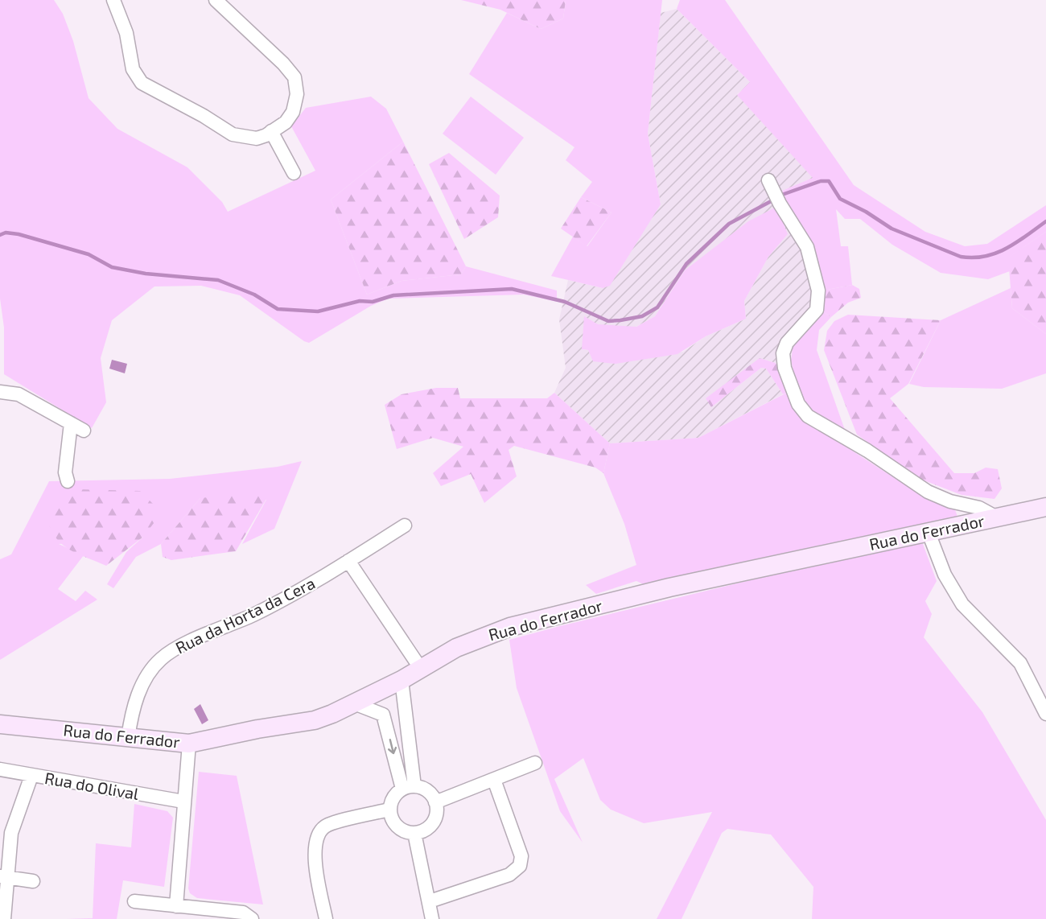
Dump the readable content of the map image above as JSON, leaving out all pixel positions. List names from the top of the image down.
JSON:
{
  "streets": {
    "street": ["Rua do Ferrador", "Rua da Horta da Cera", "Rua do Olival"]
  },
  "crossings": [
    ["Rua do Ferrador", "Rua da Horta da Cera"]
  ]
}
